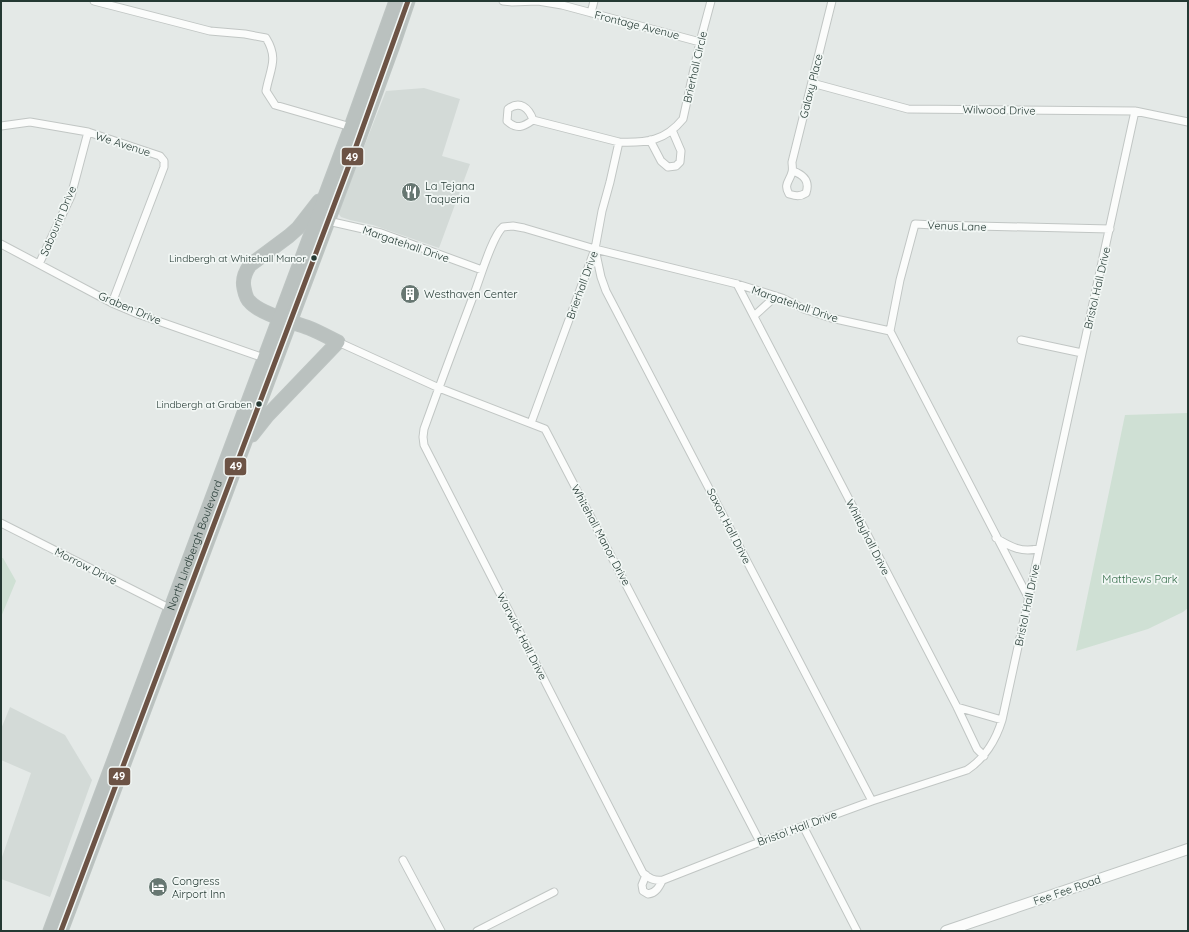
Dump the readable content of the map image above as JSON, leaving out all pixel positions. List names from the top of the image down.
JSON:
{
  "streets": {
    "highway": ["North Lindbergh Boulevard"],
    "street": [
      "Frontage Avenue",
      "Brierhall Circle",
      "Galaxy Place",
      "Wilwood Drive",
      "We Avenue",
      "Sabourin Drive",
      "Venus Lane",
      "Margatehall Drive",
      "Brierhall Drive",
      "Bristol Hall Drive",
      "Graben Drive",
      "Saxon Hall Drive",
      "Whitehall Manor Drive",
      "Whitbyhall Drive",
      "Morrow Drive",
      "Warwick Hall Drive",
      "Fee Fee Road"
    ]
  },
  "crossings": [
    ["Frontage Avenue", "Brierhall Circle"],
    ["Brierhall Circle", "Brierhall Drive"],
    ["Galaxy Place", "Wilwood Drive"],
    ["Wilwood Drive", "Bristol Hall Drive"],
    ["We Avenue", "Sabourin Drive"],
    ["We Avenue", "Graben Drive"],
    ["Sabourin Drive", "Graben Drive"],
    ["Venus Lane", "Margatehall Drive"],
    ["Venus Lane", "Bristol Hall Drive"],
    ["Margatehall Drive", "Brierhall Drive"],
    ["Margatehall Drive", "Saxon Hall Drive"],
    ["Margatehall Drive", "Whitbyhall Drive"],
    ["Margatehall Drive", "North Lindbergh Boulevard"],
    ["Margatehall Drive", "Warwick Hall Drive"],
    ["Brierhall Drive", "Saxon Hall Drive"],
    ["Brierhall Drive", "Whitehall Manor Drive"],
    ["Bristol Hall Drive", "Saxon Hall Drive"],
    ["Bristol Hall Drive", "Whitehall Manor Drive"],
    ["Bristol Hall Drive", "Whitbyhall Drive"],
    ["Bristol Hall Drive", "Warwick Hall Drive"],
    ["Graben Drive", "North Lindbergh Boulevard"],
    ["Whitehall Manor Drive", "Warwick Hall Drive"],
    ["North Lindbergh Boulevard", "Morrow Drive"]
  ],
  "parks": ["Matthews Park"],
  "places": {
    "restaurant": ["La Tejana Taqueria"],
    "other": ["Lindbergh at Whitehall Manor", "Lindbergh at Graben"],
    "building": ["Westhaven Center"],
    "hotel": ["Congress Airport Inn"]
  },
  "lines": ["transit line 49"]
}
